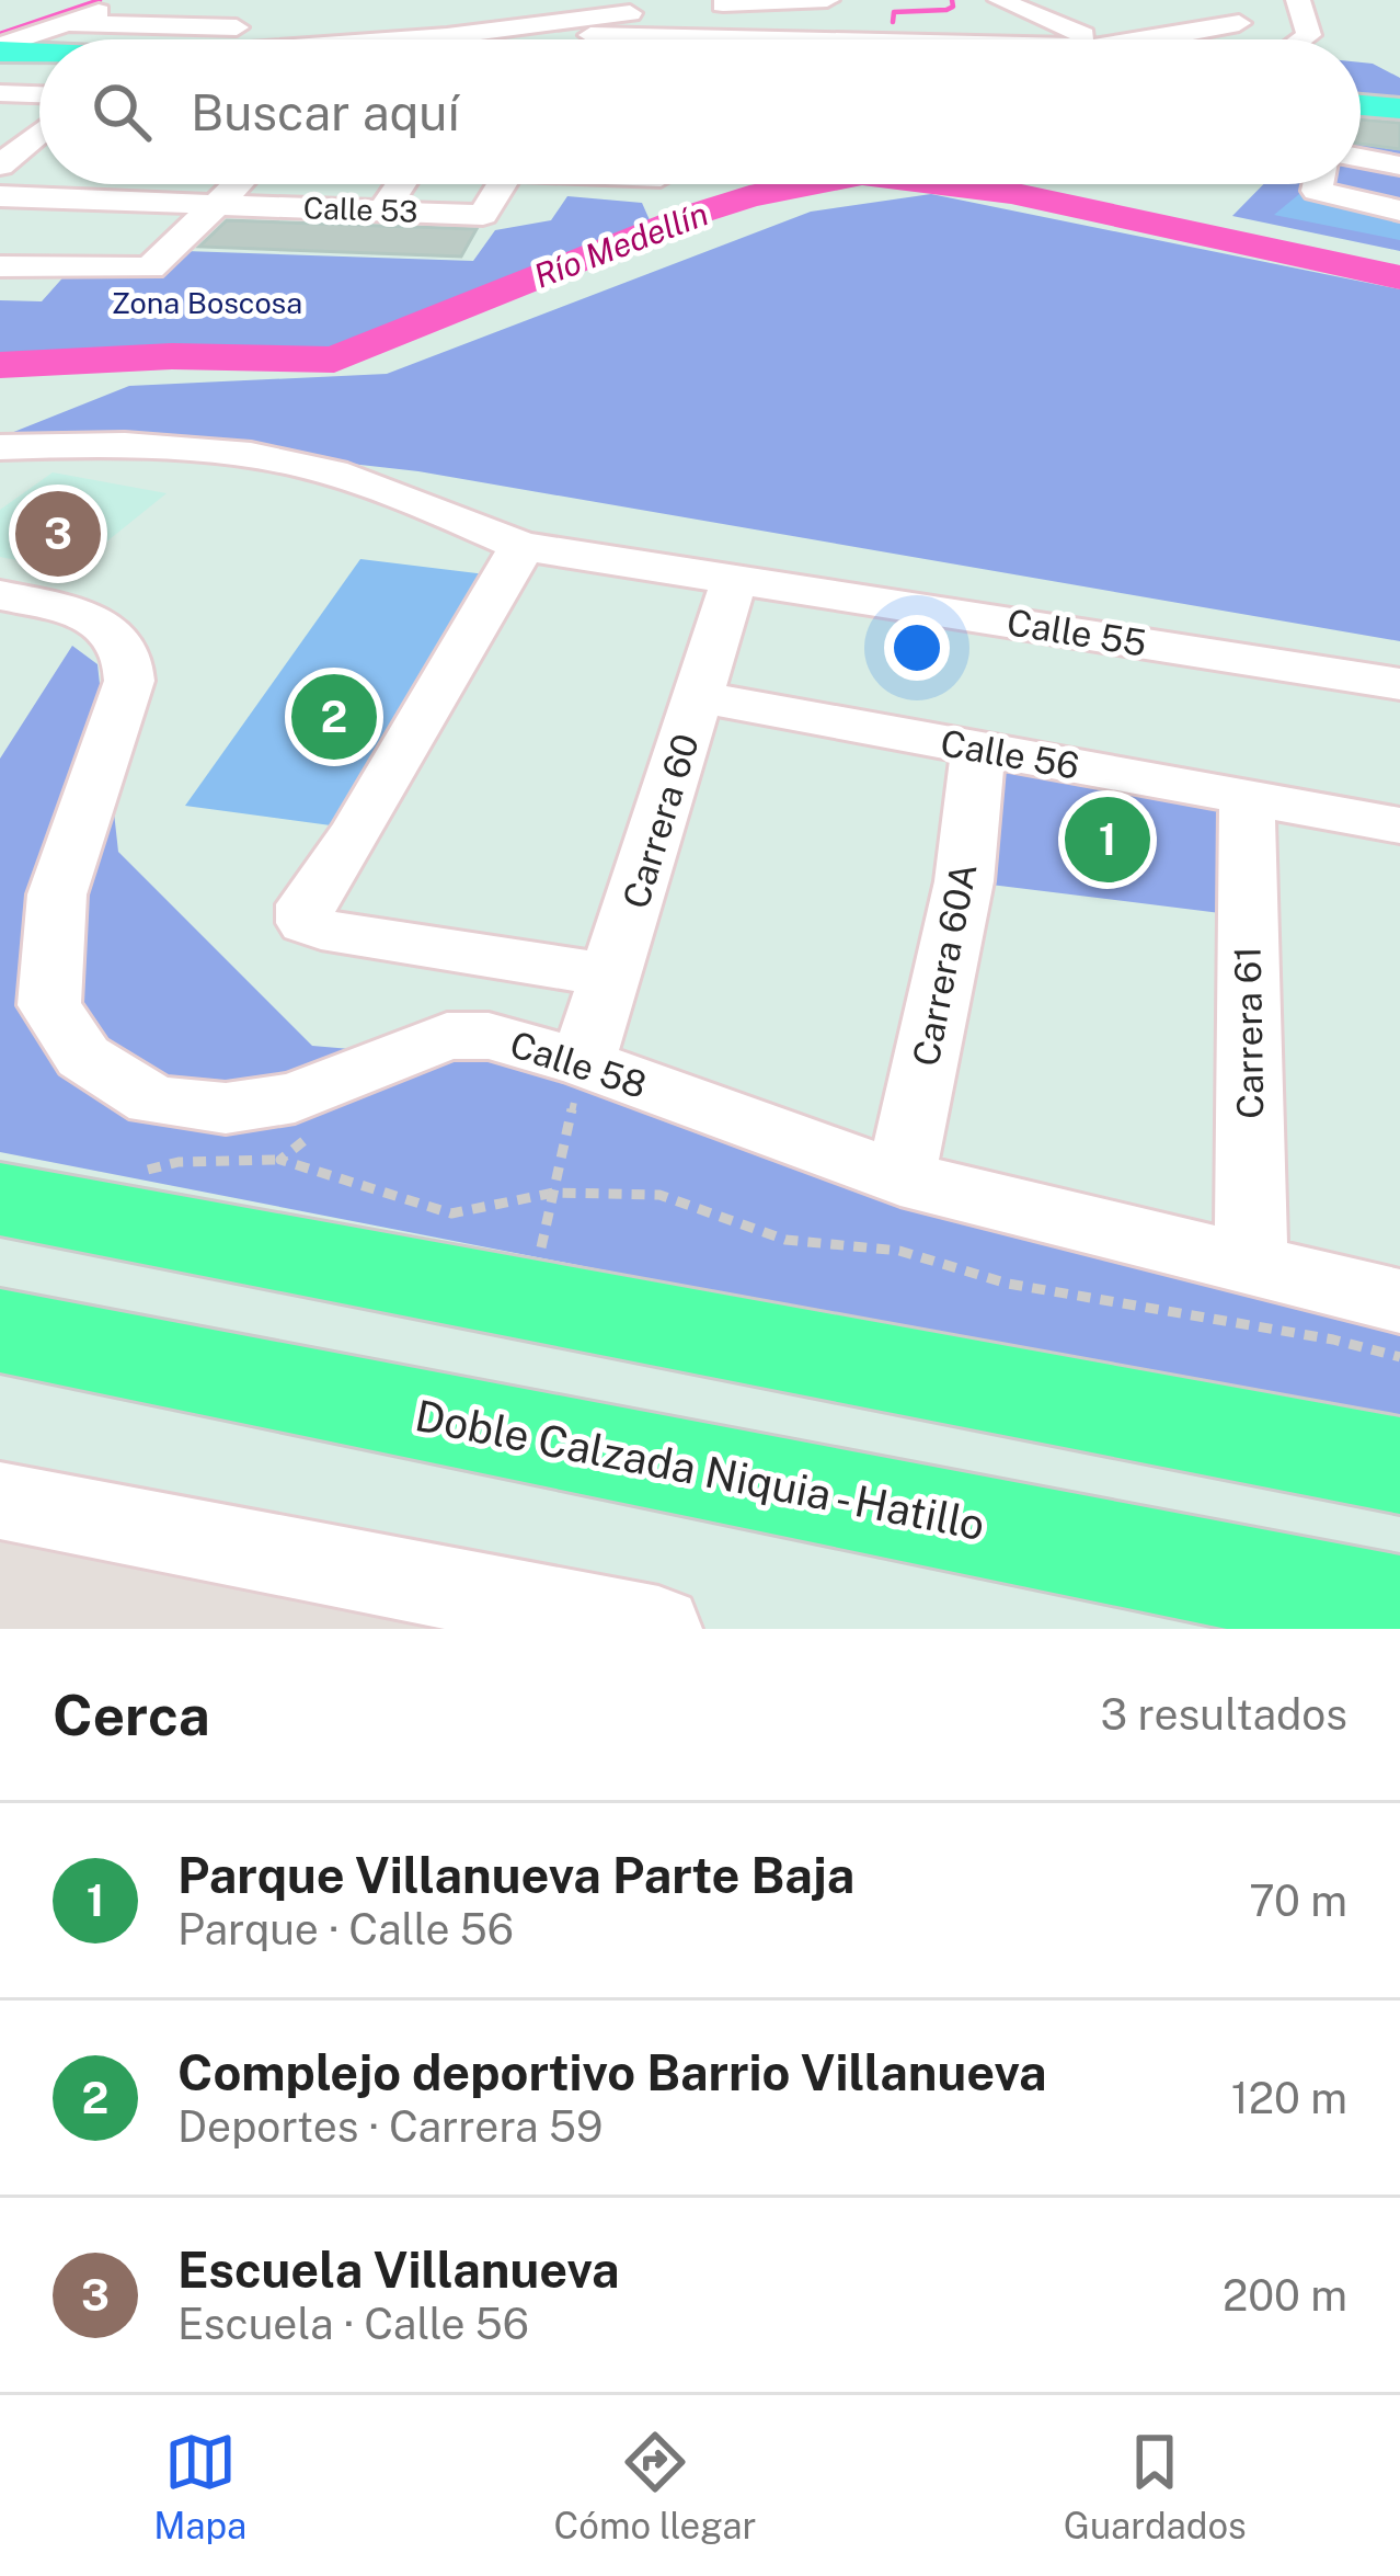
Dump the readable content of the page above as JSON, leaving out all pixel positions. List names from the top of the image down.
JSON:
{
  "streets": {
    "highway": ["Doble Calzada Niquia - Hatillo"],
    "street": [
      "Calle 53",
      "Calle 55",
      "Calle 56",
      "Carrera 60",
      "Carrera 60A",
      "Carrera 61",
      "Calle 58"
    ]
  },
  "crossings": [
    ["Calle 55", "Carrera 60"],
    ["Calle 56", "Carrera 60"],
    ["Calle 56", "Carrera 60A"],
    ["Calle 56", "Carrera 61"],
    ["Carrera 60", "Calle 58"],
    ["Carrera 60A", "Calle 58"],
    ["Carrera 61", "Calle 58"]
  ],
  "water": ["Río Medellín"],
  "parks": ["Zona Boscosa"],
  "page": {
    "search": "Buscar aquí",
    "pins": ["3", "2", "1"],
    "heading": ["Cerca", "3 resultados"],
    "list": [
      {
        "mark": "1",
        "name": "Parque Villanueva Parte Baja",
        "note": "Parque · Calle 56",
        "value": "70 m"
      },
      {
        "mark": "2",
        "name": "Complejo deportivo Barrio Villanueva",
        "note": "Deportes · Carrera 59",
        "value": "120 m"
      },
      {
        "mark": "3",
        "name": "Escuela Villanueva",
        "note": "Escuela · Calle 56",
        "value": "200 m"
      }
    ],
    "nav": ["Mapa", "Cómo llegar", "Guardados"]
  }
}
